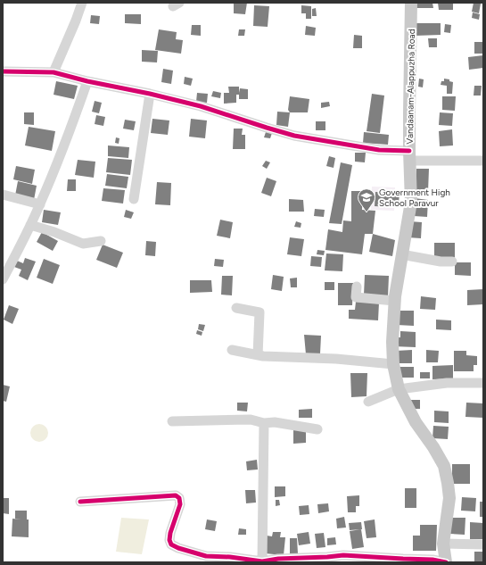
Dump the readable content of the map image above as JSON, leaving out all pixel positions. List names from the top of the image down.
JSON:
{
  "streets": {
    "main road": ["Vandaanam-Alappuzha Road"]
  },
  "places": {
    "school or university": ["Government High School Paravur"]
  }
}
